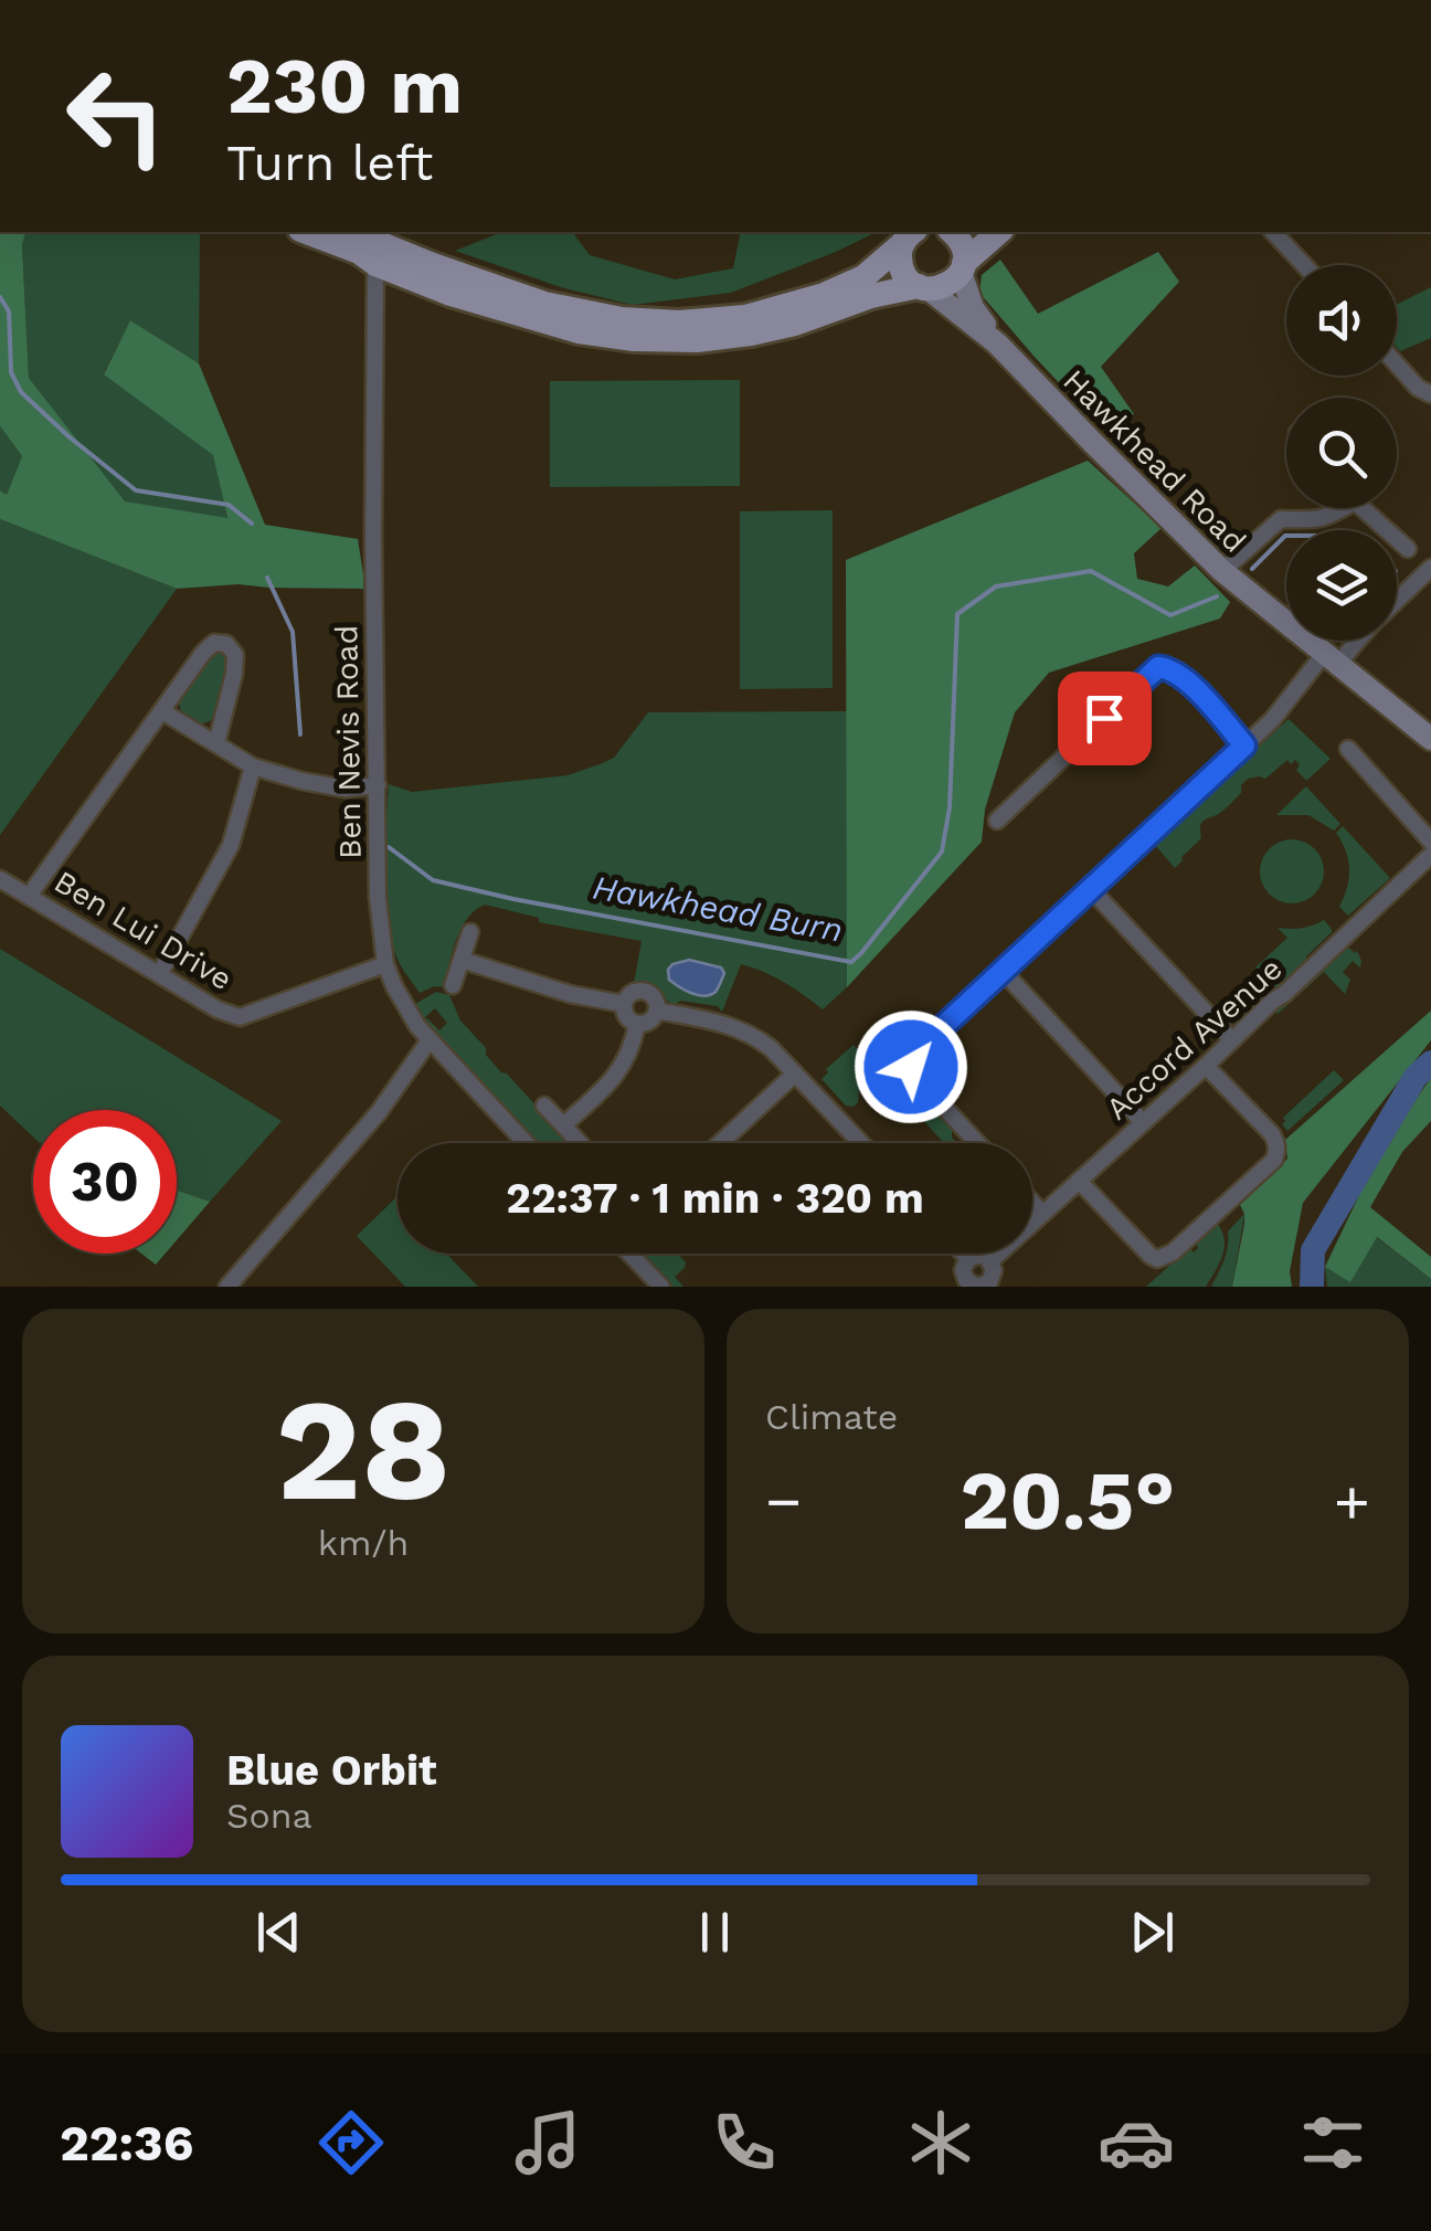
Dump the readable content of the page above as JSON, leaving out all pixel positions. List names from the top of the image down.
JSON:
{
  "streets": {
    "street": [
      "Hawkhead Road",
      "Ben Nevis Road",
      "Ben Lui Drive",
      "Accord Avenue"
    ]
  },
  "crossings": [
    ["Ben Nevis Road", "Ben Lui Drive"]
  ],
  "water": ["Hawkhead Burn"],
  "page": {
    "turn": ["230 m", "Turn left"],
    "limit": "30",
    "trip": "22:37 · 1 min · 320 m",
    "tile": [
      ["28", "km/h"],
      "Climate"
    ],
    "heat": ["−", "20.5°", "+"],
    "song": ["Blue Orbit", "Sona"],
    "tabs": "22:36"
  }
}
